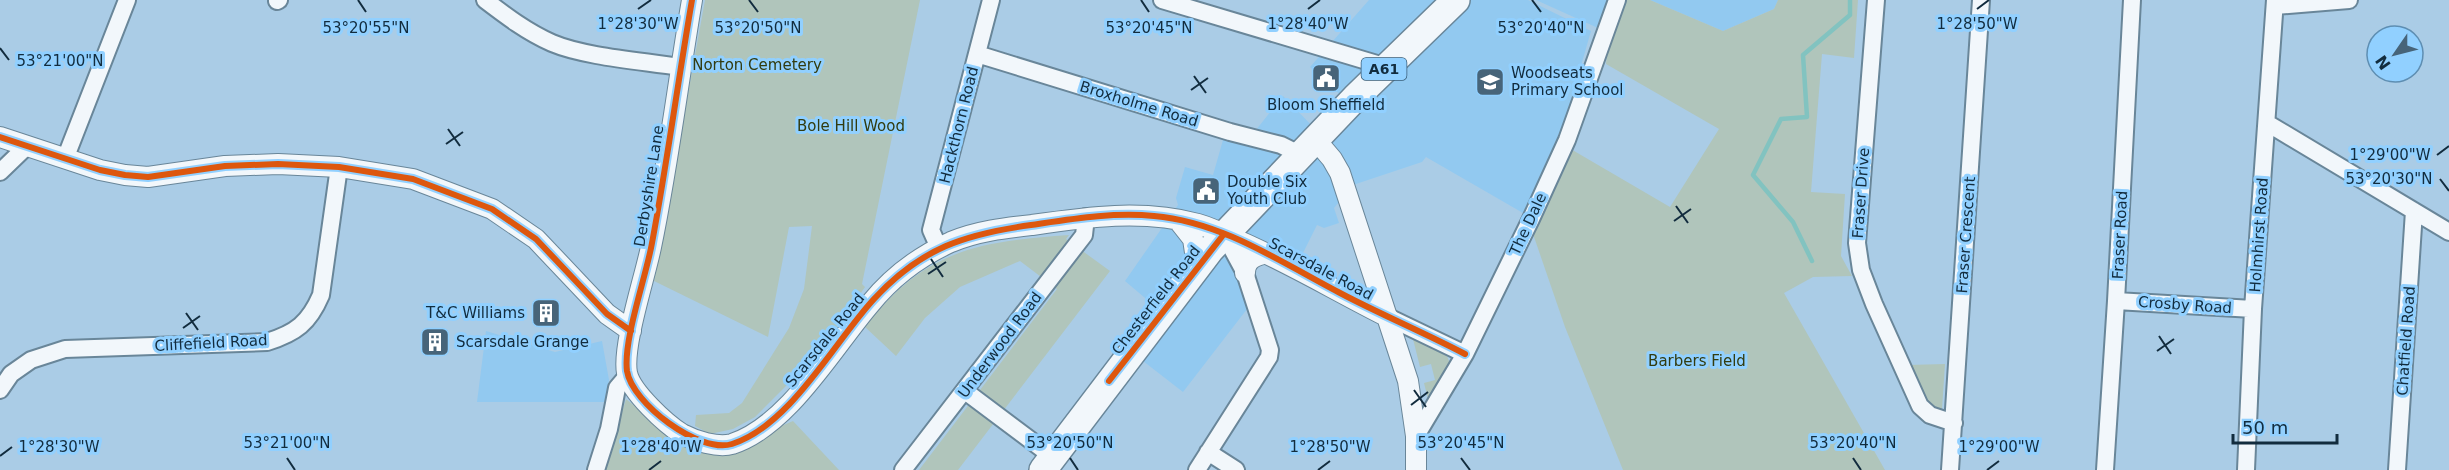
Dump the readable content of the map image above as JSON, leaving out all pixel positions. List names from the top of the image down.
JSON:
{
  "streets": {
    "highway": ["A61", "Chesterfield Road"],
    "street": [
      "Broxholme Road",
      "Hackthorn Road",
      "Derbyshire Lane",
      "Fraser Drive",
      "The Dale",
      "Fraser Crescent",
      "Fraser Road",
      "Holmhirst Road",
      "Scarsdale Road",
      "Crosby Road",
      "Chatfield Road",
      "Cliffefield Road",
      "Underwood Road"
    ]
  },
  "crossings": [
    ["Broxholme Road", "Hackthorn Road"],
    ["Broxholme Road", "Chesterfield Road"],
    ["Hackthorn Road", "Scarsdale Road"],
    ["Derbyshire Lane", "Scarsdale Road"],
    ["Fraser Drive", "Fraser Crescent"],
    ["The Dale", "Scarsdale Road"],
    ["Fraser Road", "Crosby Road"],
    ["Holmhirst Road", "Crosby Road"],
    ["Scarsdale Road", "Chesterfield Road"],
    ["Scarsdale Road", "Underwood Road"]
  ],
  "parks": ["Norton Cemetery", "Bole Hill Wood", "Barbers Field"],
  "places": {
    "public building": ["Bloom Sheffield", "Double Six Youth Club"],
    "school or university": ["Woodseats Primary School"],
    "building": ["T&C Williams", "Scarsdale Grange"]
  },
  "scale_bar": "50 m",
  "north": "bottom left",
  "coordinates": [
    "1°28'50\"W",
    "1°28'30\"W",
    "1°28'40\"W",
    "53°20'55\"N",
    "53°20'50\"N",
    "53°20'45\"N",
    "53°20'40\"N",
    "53°21'00\"N",
    "1°29'00\"W",
    "53°20'30\"N"
  ]
}
